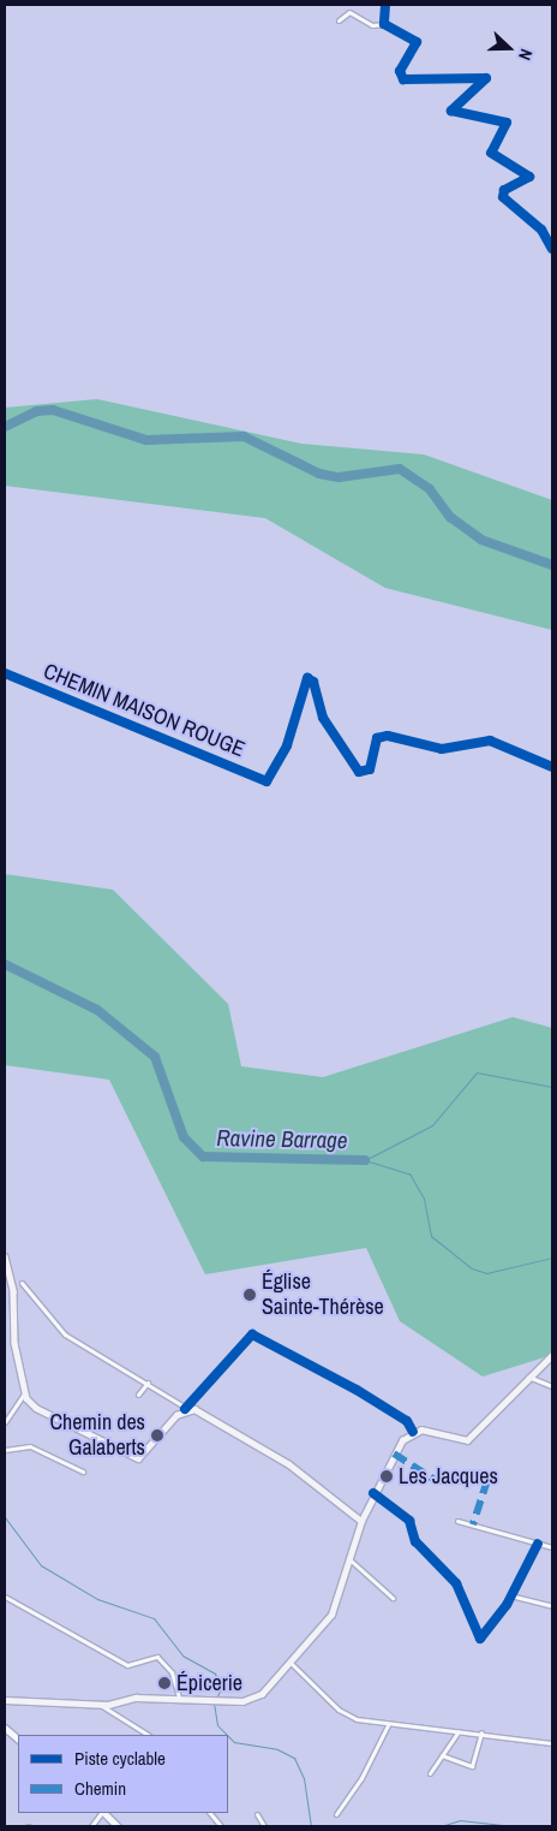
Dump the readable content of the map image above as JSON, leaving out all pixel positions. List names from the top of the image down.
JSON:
{
  "streets": {
    "street": ["CHEMIN MAISON ROUGE"]
  },
  "water": ["Ravine Barrage"],
  "places": [
    "Église Sainte-Thérèse",
    "Chemin des Galaberts",
    "Les Jacques",
    "Épicerie"
  ],
  "legend": ["Piste cyclable", "Chemin"],
  "north": "right"
}
